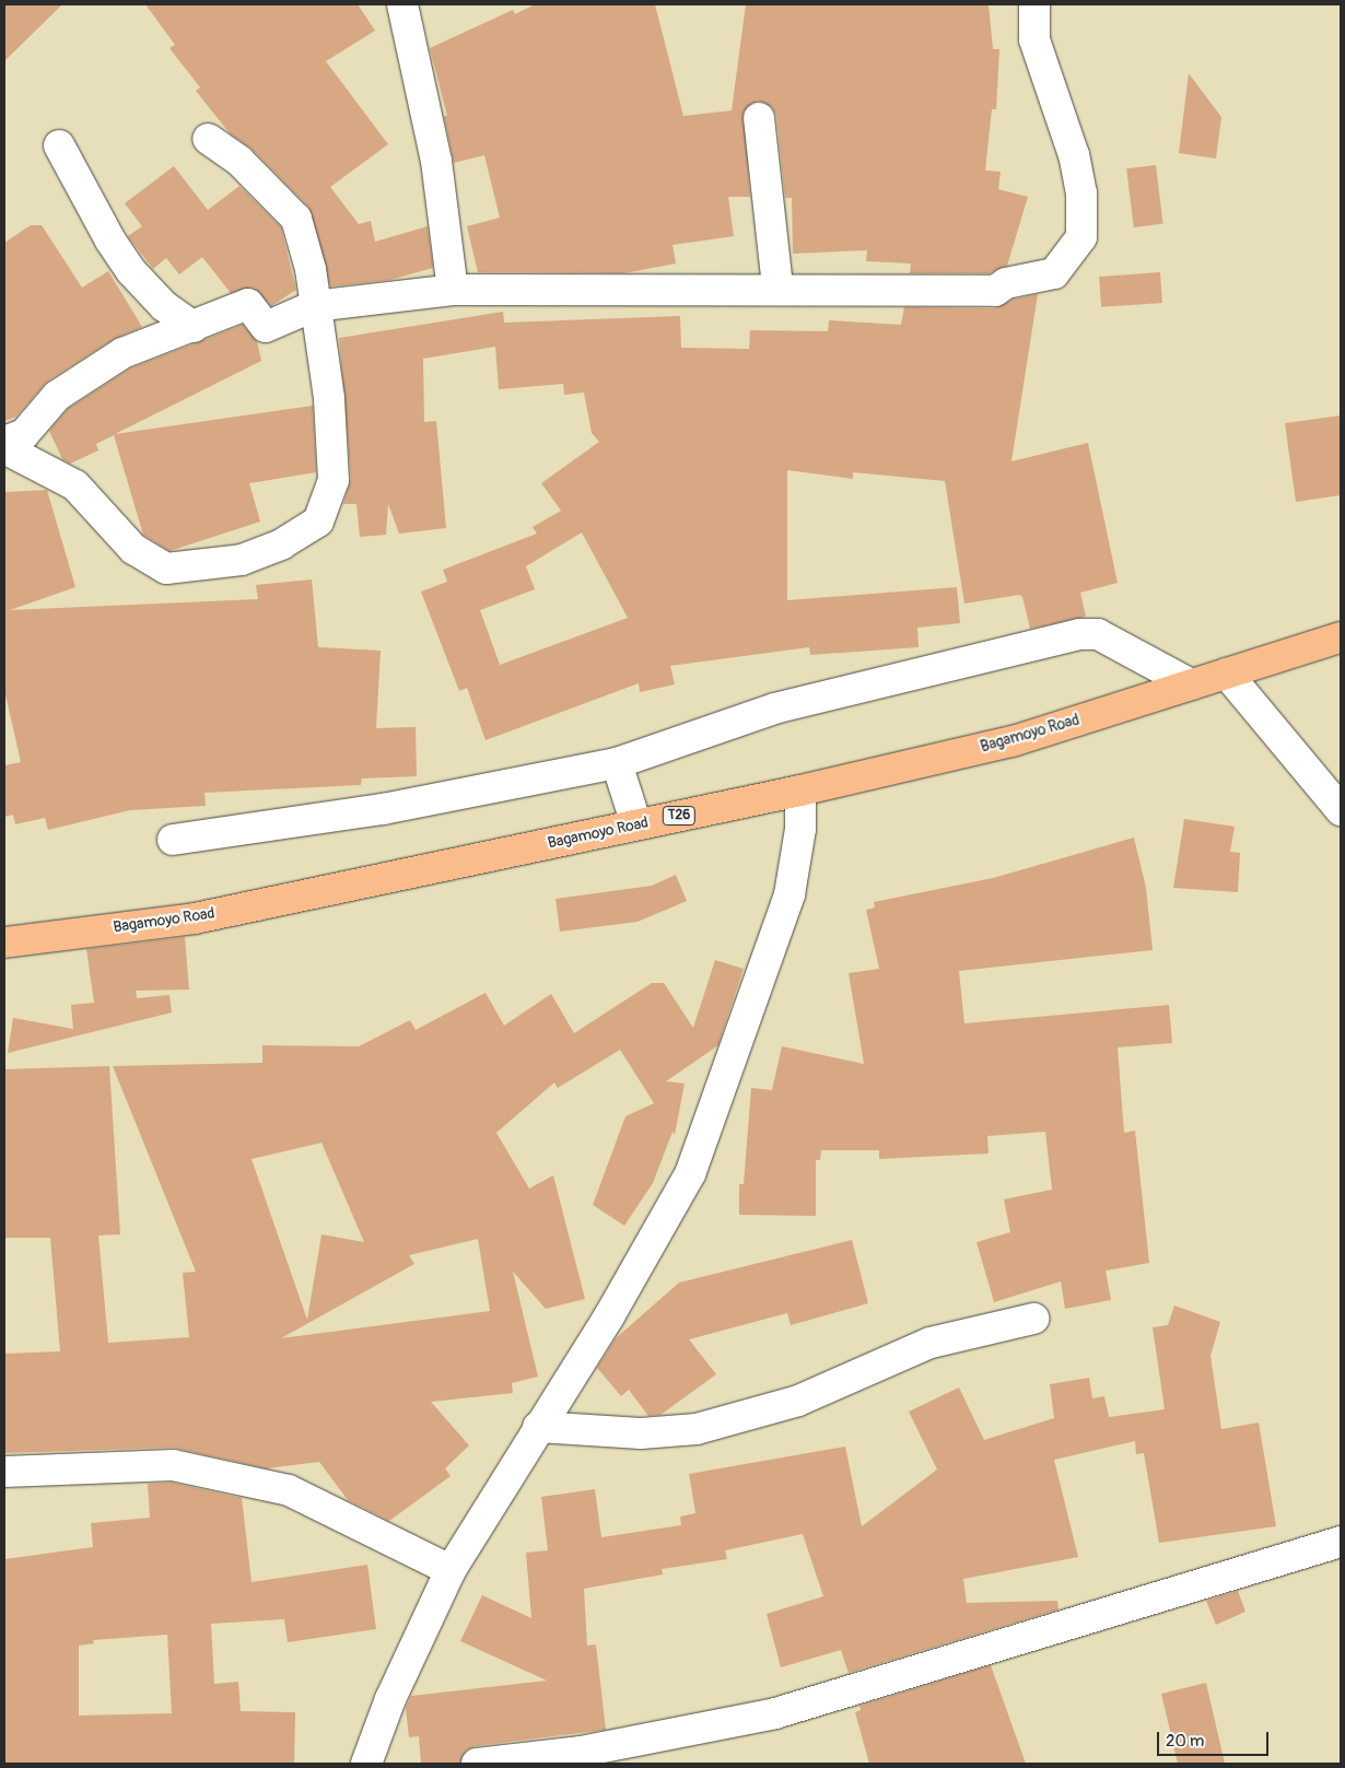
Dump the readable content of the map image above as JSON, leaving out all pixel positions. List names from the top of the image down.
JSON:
{
  "streets": {
    "highway": ["Bagamoyo Road", "T26"]
  },
  "scale_bar": "20 m"
}
